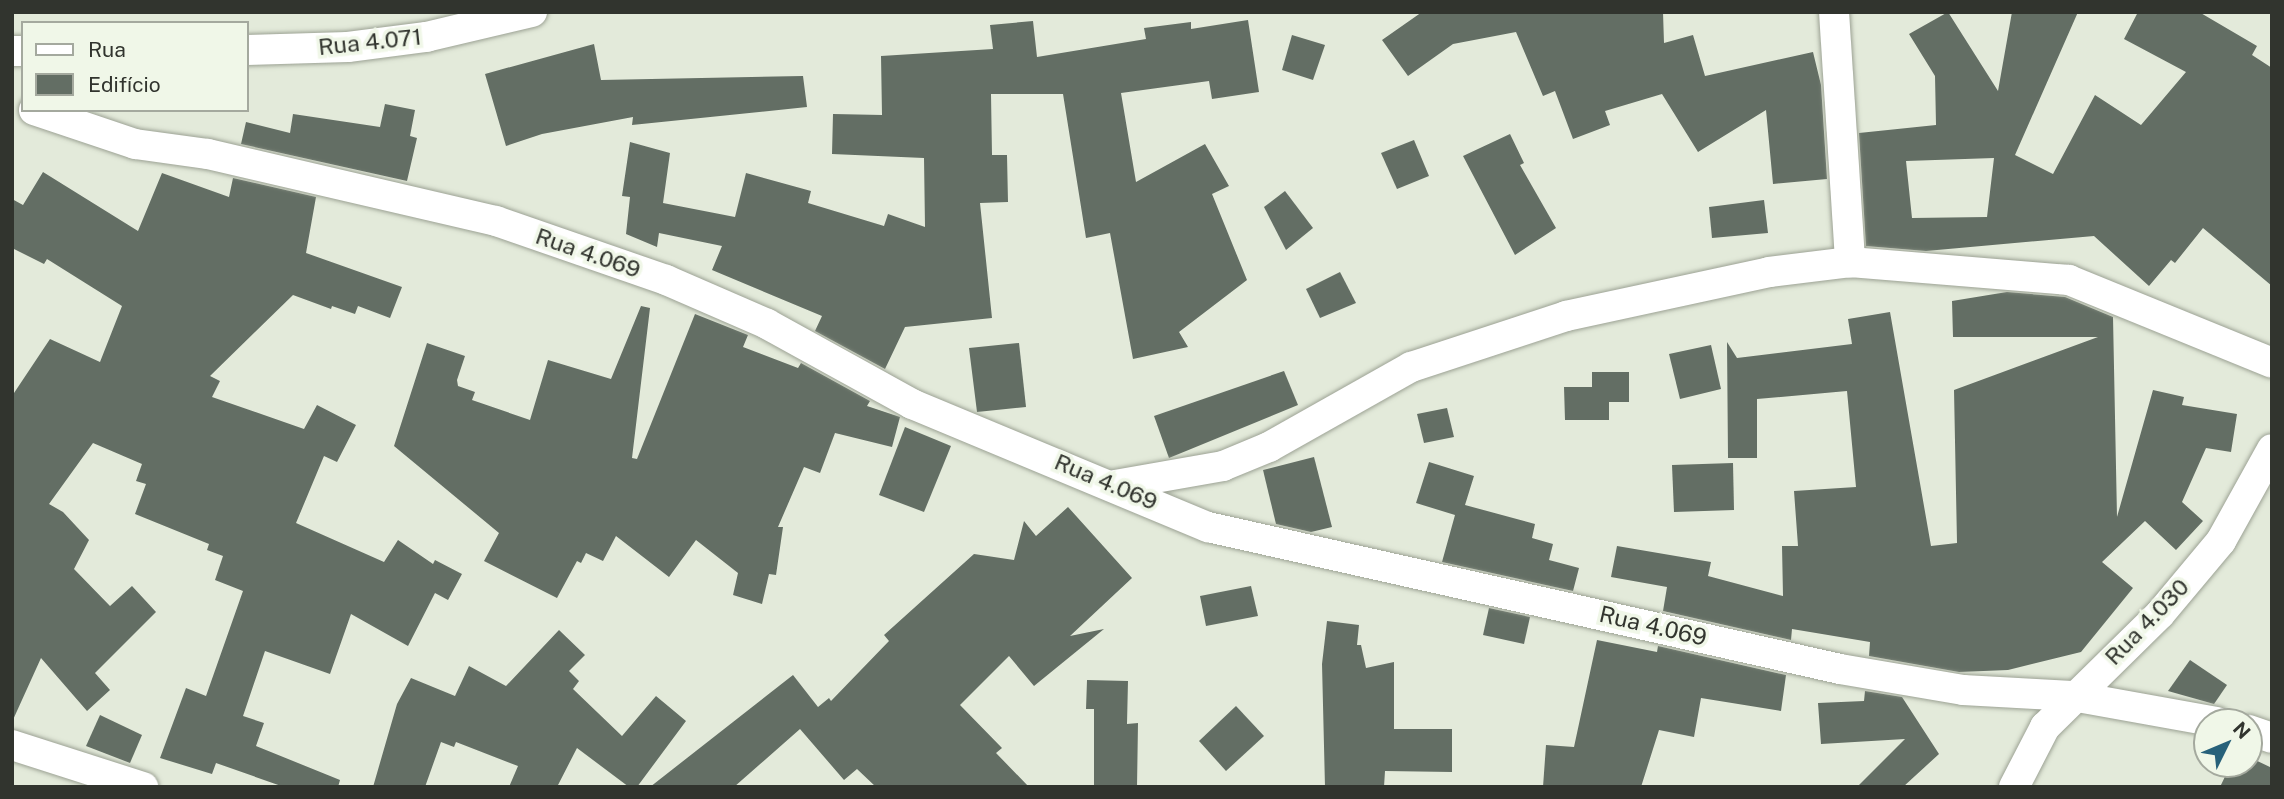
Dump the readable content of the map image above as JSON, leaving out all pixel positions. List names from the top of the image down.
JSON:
{
  "streets": {
    "street": ["Rua 4.071", "Rua 4.069", "Rua 4.030"]
  },
  "crossings": [
    ["Rua 4.069", "Rua 4.030"]
  ],
  "legend": ["Rua", "Edifício"],
  "north": "top right"
}
